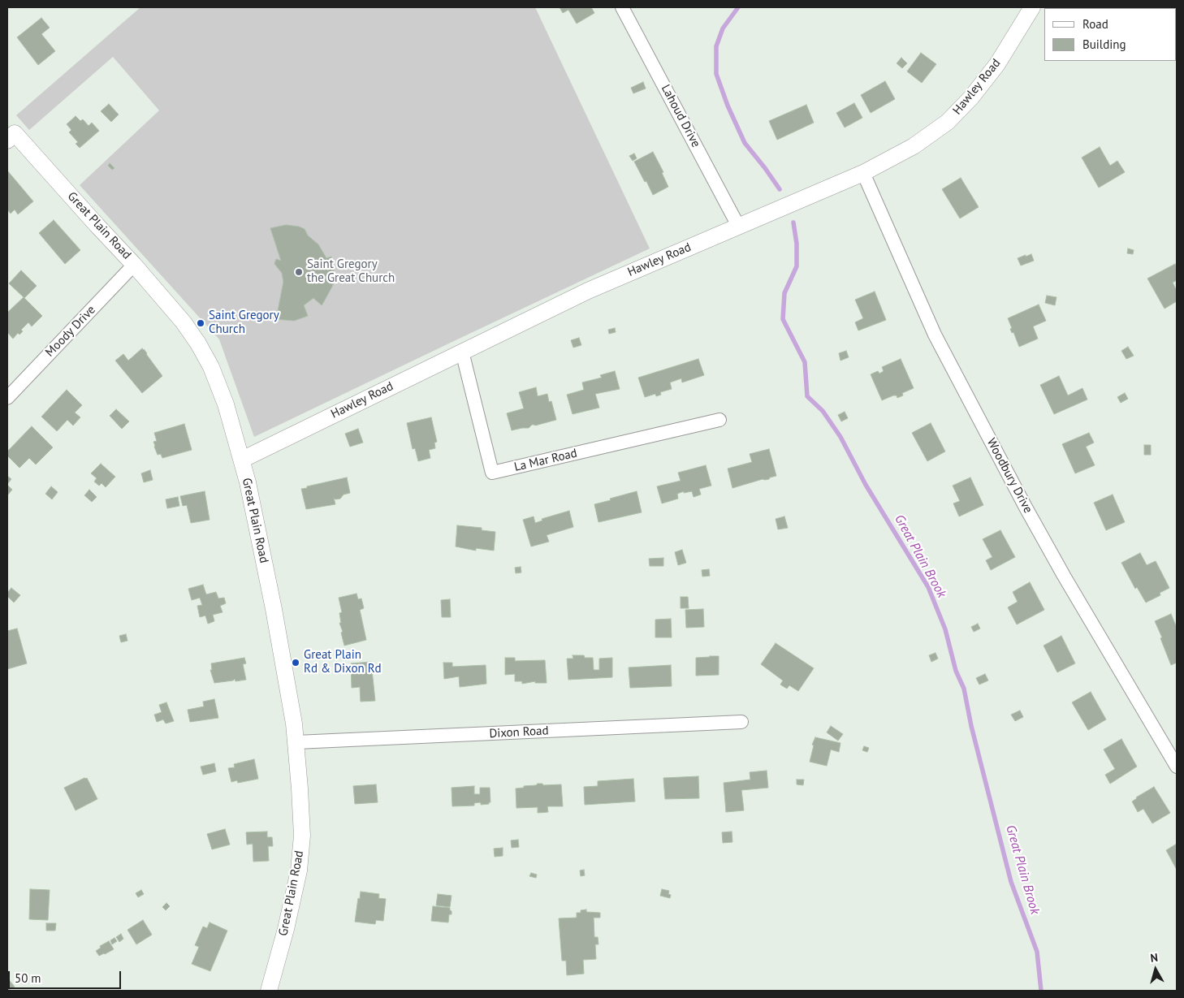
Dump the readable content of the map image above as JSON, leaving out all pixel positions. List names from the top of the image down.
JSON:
{
  "streets": {
    "street": [
      "Hawley Road",
      "Lahoud Drive",
      "Great Plain Road",
      "Moody Drive",
      "La Mar Road",
      "Woodbury Drive",
      "Dixon Road"
    ]
  },
  "crossings": [
    ["Hawley Road", "Lahoud Drive"],
    ["Hawley Road", "Great Plain Road"],
    ["Hawley Road", "La Mar Road"],
    ["Hawley Road", "Woodbury Drive"],
    ["Great Plain Road", "Moody Drive"],
    ["Great Plain Road", "Dixon Road"]
  ],
  "water": ["Great Plain Brook"],
  "places": ["Saint Gregory the Great Church", "Saint Gregory Church", "Great Plain Rd & Dixon Rd"],
  "legend": ["Road", "Building"],
  "scale_bar": "50 m",
  "north": "top"
}
